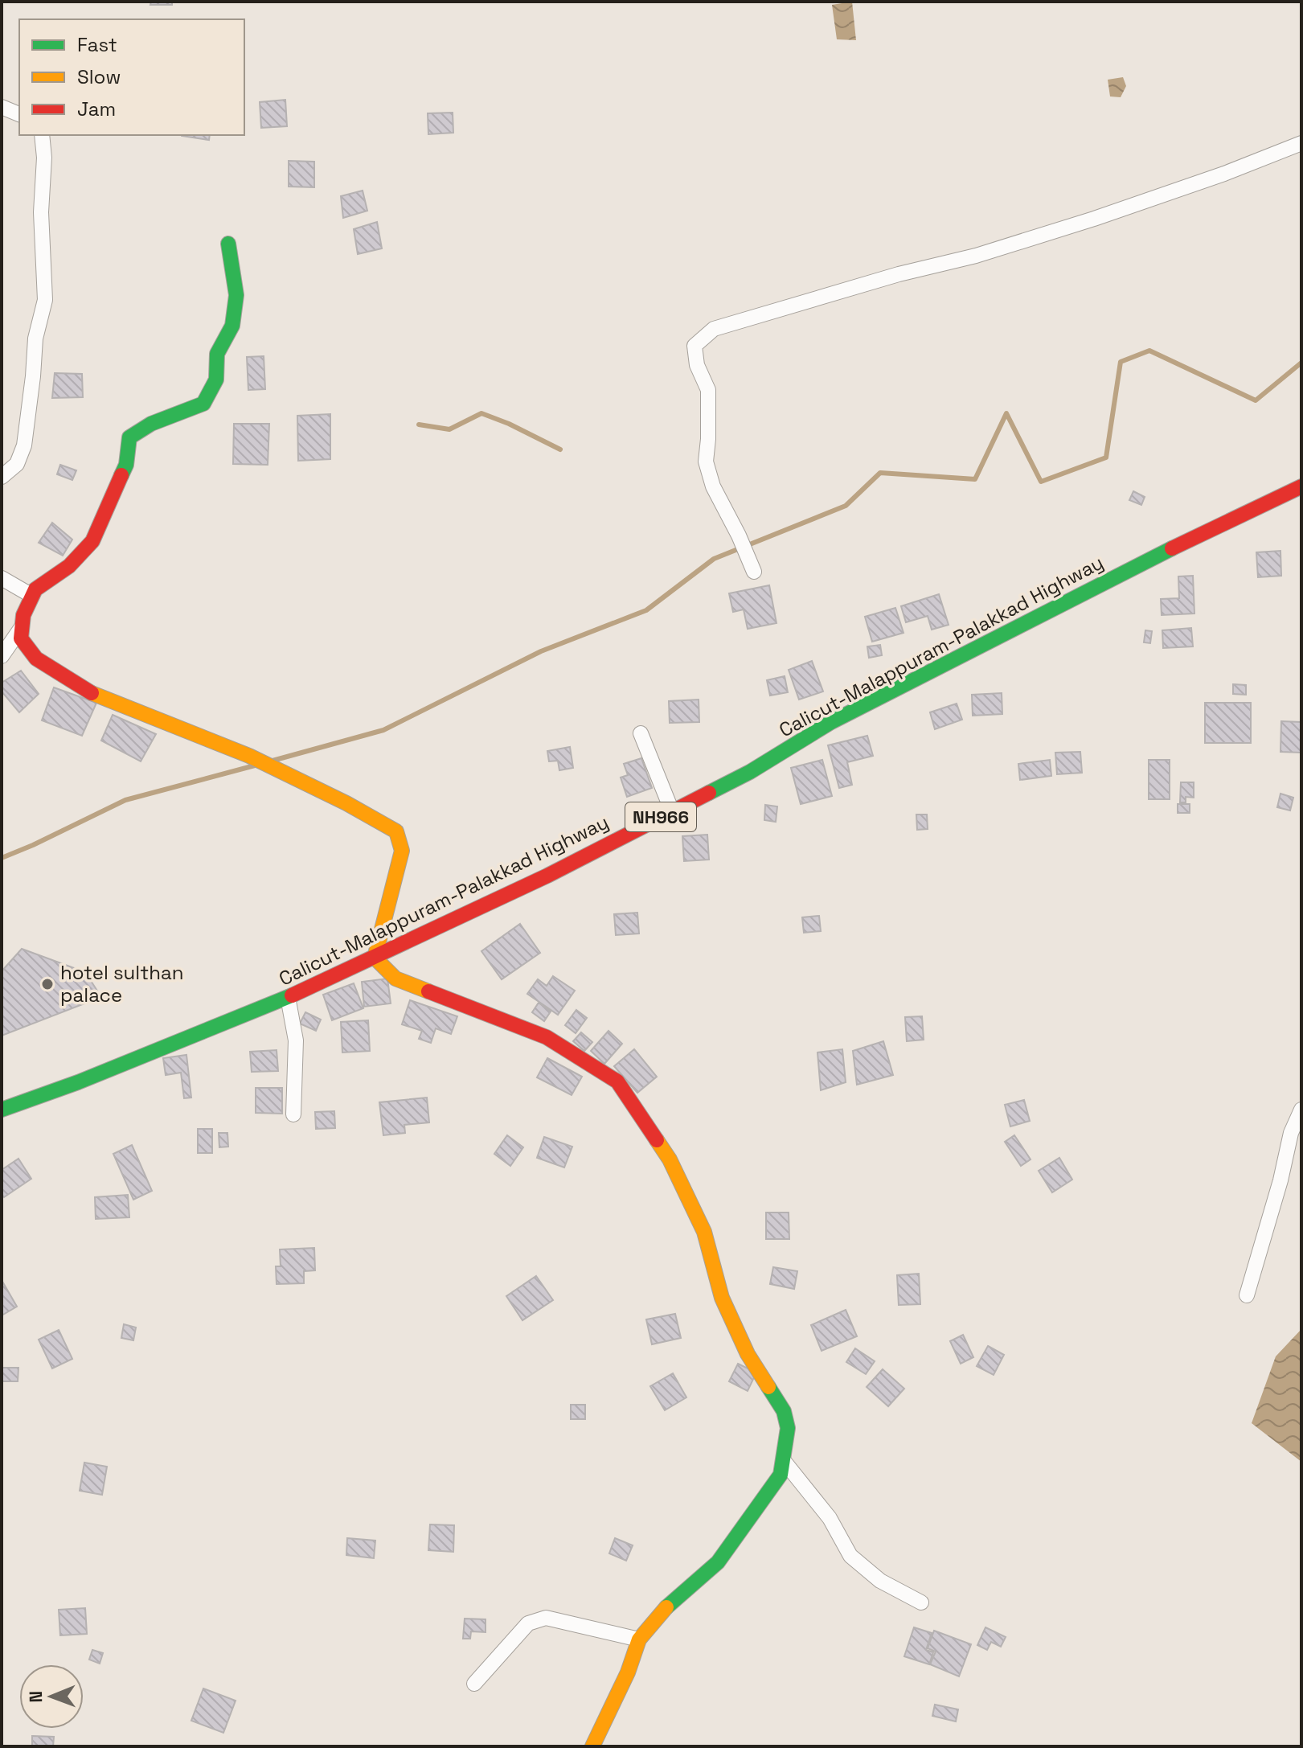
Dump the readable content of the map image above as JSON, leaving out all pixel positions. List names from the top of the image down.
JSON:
{
  "streets": {
    "main road": ["Calicut-Malappuram-Palakkad Highway", "NH966"]
  },
  "places": ["hotel sulthan palace"],
  "legend": ["Fast", "Slow", "Jam"],
  "north": "left"
}
